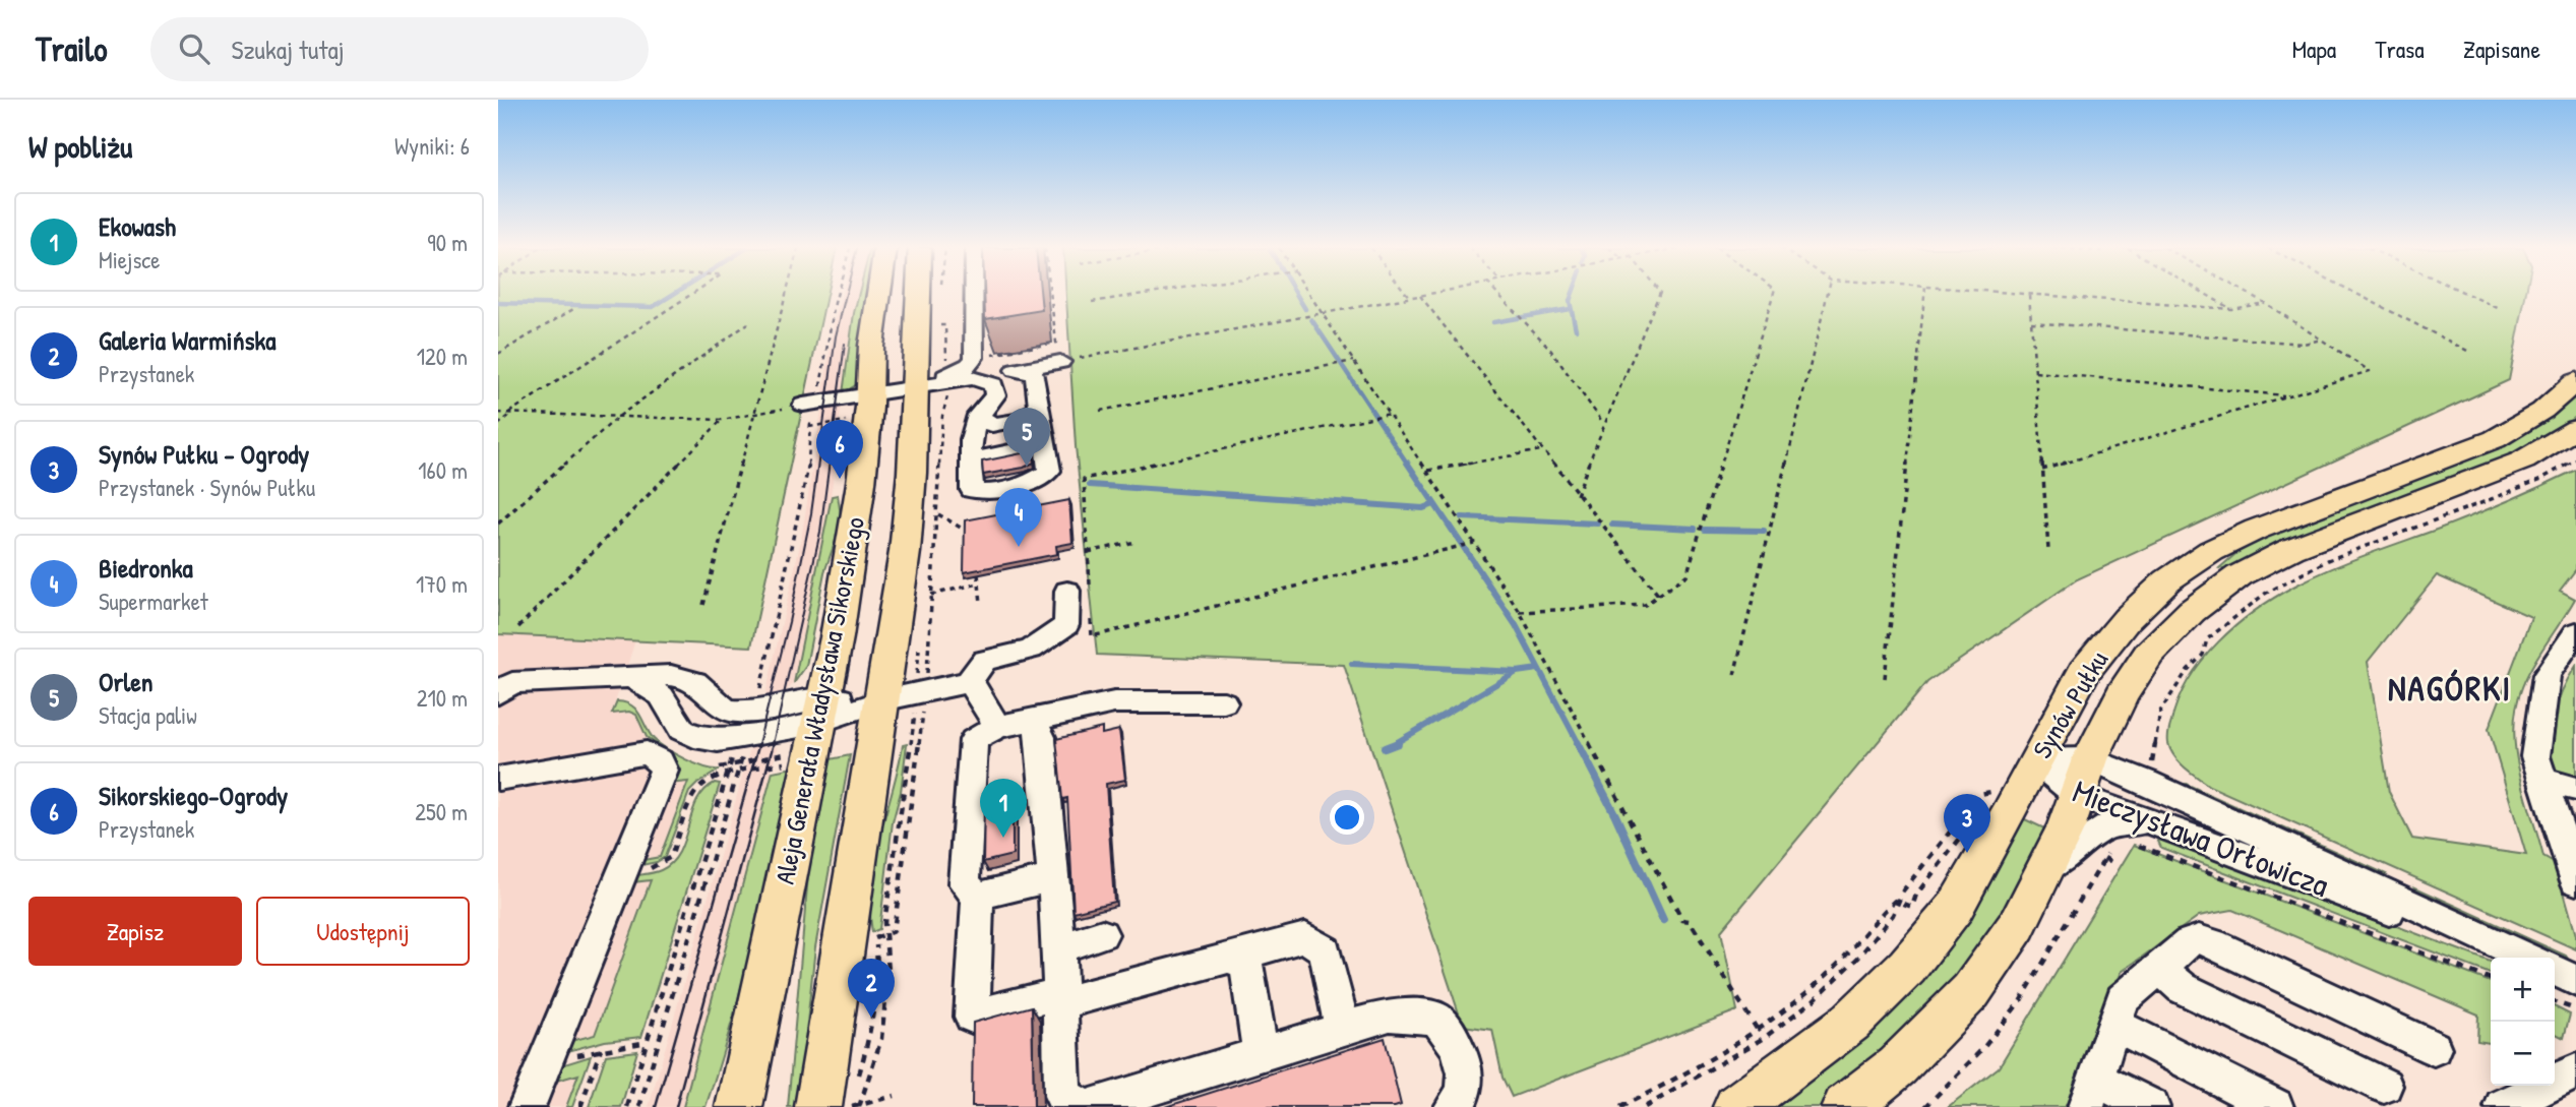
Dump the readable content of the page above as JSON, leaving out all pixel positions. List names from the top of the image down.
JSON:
{
  "streets": {
    "main road": ["Aleja Generała Władysława Sikorskiego", "Synów Pułku"],
    "street": ["Mieczysława Orłowicza"]
  },
  "crossings": [
    ["Synów Pułku", "Mieczysława Orłowicza"]
  ],
  "districts": ["NAGÓRKI"],
  "page": {
    "header": "Trailo",
    "search": "Szukaj tutaj",
    "nav": ["Mapa", "Trasa", "Zapisane"],
    "heading": ["W pobliżu", "Wyniki: 6"],
    "list": [
      {
        "mark": "1",
        "name": "Ekowash",
        "note": "Miejsce",
        "value": "90 m"
      },
      {
        "mark": "2",
        "name": "Galeria Warmińska",
        "note": "Przystanek",
        "value": "120 m"
      },
      {
        "mark": "3",
        "name": "Synów Pułku - Ogrody",
        "note": "Przystanek · Synów Pułku",
        "value": "160 m"
      },
      {
        "mark": "4",
        "name": "Biedronka",
        "note": "Supermarket",
        "value": "170 m"
      },
      {
        "mark": "5",
        "name": "Orlen",
        "note": "Stacja paliw",
        "value": "210 m"
      },
      {
        "mark": "6",
        "name": "Sikorskiego-Ogrody",
        "note": "Przystanek",
        "value": "250 m"
      }
    ],
    "pins": [
      "5",
      "6",
      "4",
      "1",
      "3",
      "2"
    ],
    "buttons": ["Zapisz", "Udostępnij"],
    "map_buttons": ["+", "−"]
  }
}
